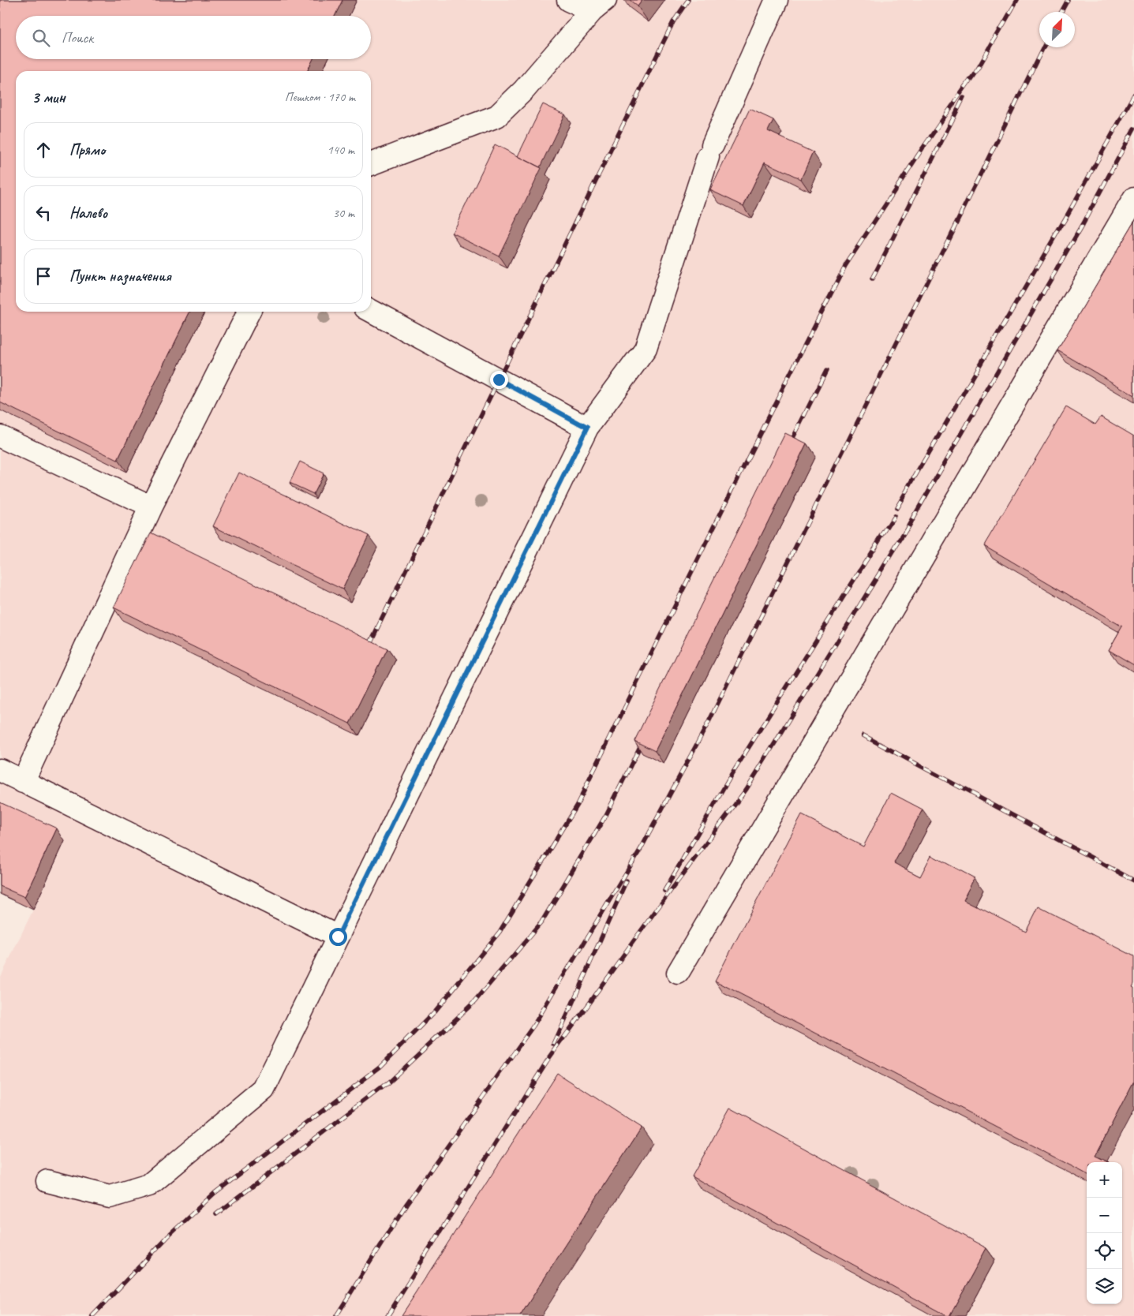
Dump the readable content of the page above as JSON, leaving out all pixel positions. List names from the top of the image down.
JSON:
{
  "north": "top right",
  "page": {
    "search": "Поиск",
    "heading": ["3 мин", "Пешком · 170 m"],
    "list": [
      ["Прямо", "140 m"],
      ["Налево", "30 m"],
      "Пункт назначения"
    ],
    "map_buttons": ["+", "−"]
  }
}
